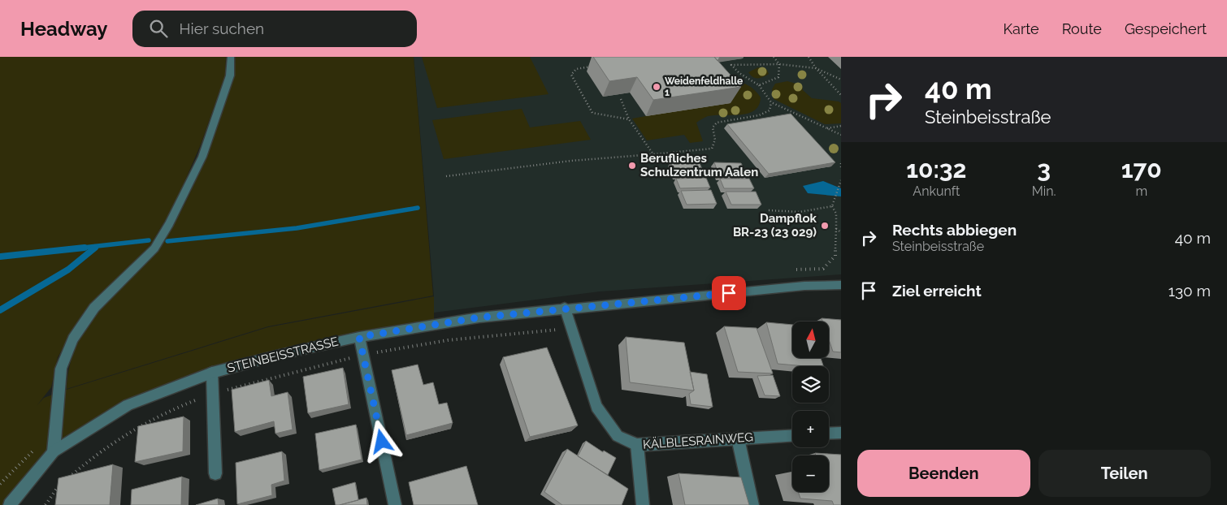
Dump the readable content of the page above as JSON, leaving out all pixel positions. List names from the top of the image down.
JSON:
{
  "streets": {
    "street": ["STEINBEISSTRASSE", "KÄLBLESRAINWEG"]
  },
  "crossings": [
    ["STEINBEISSTRASSE", "KÄLBLESRAINWEG"]
  ],
  "places": ["Weidenfeldhalle 1", "Berufliches Schulzentrum Aalen", "Dampflok BR-23 (23 029)"],
  "north": "top",
  "page": {
    "header": "Headway",
    "search": "Hier suchen",
    "nav": ["Karte", "Route", "Gespeichert"],
    "turn": ["40 m", "Steinbeisstraße"],
    "eta": [
      "10:32",
      "Ankunft",
      "3",
      "Min.",
      "170",
      "m"
    ],
    "list": [
      {
        "name": "Rechts abbiegen",
        "note": "Steinbeisstraße",
        "value": "40 m"
      },
      {
        "name": "Ziel erreicht",
        "value": "130 m"
      }
    ],
    "map_buttons": ["+", "−"],
    "buttons": ["Beenden", "Teilen"]
  }
}
